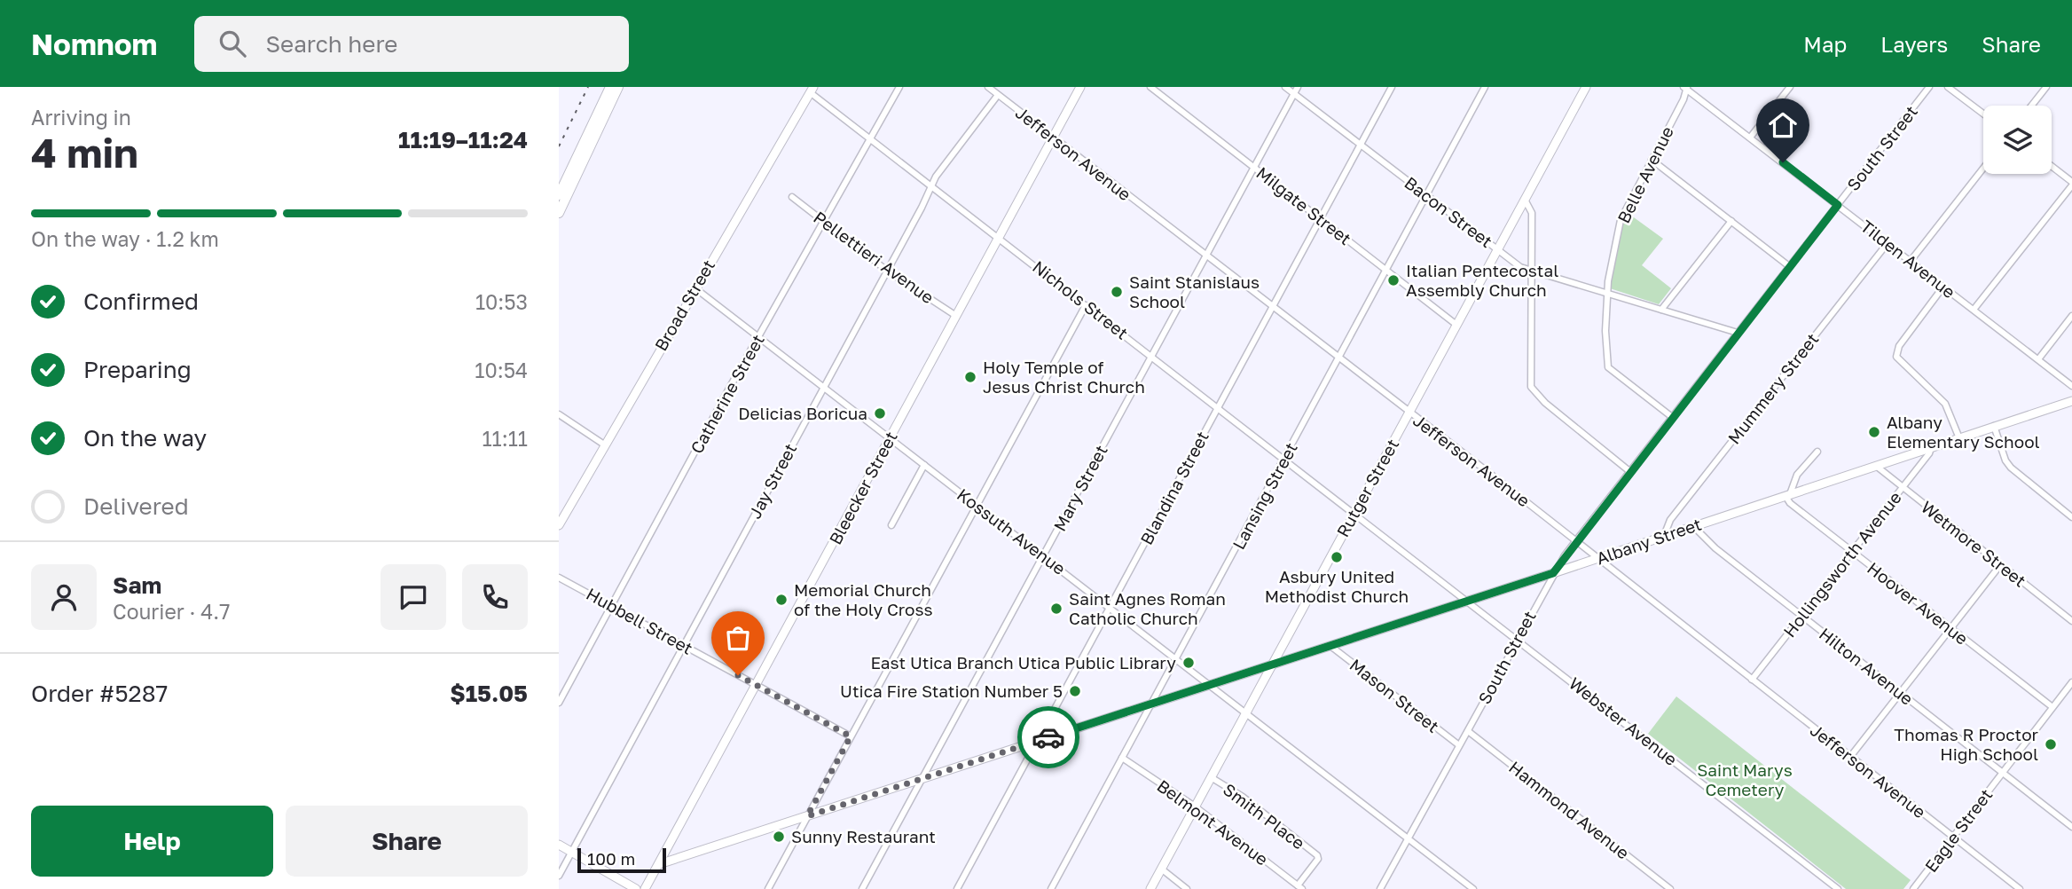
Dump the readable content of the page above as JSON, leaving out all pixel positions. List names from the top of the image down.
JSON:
{
  "streets": {
    "street": [
      "South Street",
      "Jefferson Avenue",
      "Belle Avenue",
      "Milgate Street",
      "Bacon Street",
      "Pellettieri Avenue",
      "Tilden Avenue",
      "Nichols Street",
      "Broad Street",
      "Mummery Street",
      "Catherine Street",
      "Jay Street",
      "Bleecker Street",
      "Mary Street",
      "Blandina Street",
      "Rutger Street",
      "Lansing Street",
      "Kossuth Avenue",
      "Albany Street",
      "Wetmore Street",
      "Hollingsworth Avenue",
      "Hoover Avenue",
      "Hubbell Street",
      "Hilton Avenue",
      "Mason Street",
      "Webster Avenue",
      "Hammond Avenue",
      "Smith Place",
      "Belmont Avenue",
      "Eagle Street"
    ]
  },
  "crossings": [
    ["South Street", "Jefferson Avenue"],
    ["South Street", "Belle Avenue"],
    ["South Street", "Bacon Street"],
    ["South Street", "Tilden Avenue"],
    ["South Street", "Kossuth Avenue"],
    ["South Street", "Albany Street"],
    ["South Street", "Mason Street"],
    ["South Street", "Webster Avenue"],
    ["South Street", "Hammond Avenue"],
    ["Jefferson Avenue", "Jay Street"],
    ["Jefferson Avenue", "Bleecker Street"],
    ["Jefferson Avenue", "Mary Street"],
    ["Jefferson Avenue", "Blandina Street"],
    ["Jefferson Avenue", "Rutger Street"],
    ["Jefferson Avenue", "Lansing Street"],
    ["Jefferson Avenue", "Albany Street"],
    ["Jefferson Avenue", "Hollingsworth Avenue"],
    ["Jefferson Avenue", "Eagle Street"],
    ["Belle Avenue", "Bacon Street"],
    ["Belle Avenue", "Tilden Avenue"],
    ["Milgate Street", "Mary Street"],
    ["Milgate Street", "Blandina Street"],
    ["Milgate Street", "Rutger Street"],
    ["Milgate Street", "Lansing Street"],
    ["Bacon Street", "Mary Street"],
    ["Bacon Street", "Blandina Street"],
    ["Bacon Street", "Rutger Street"],
    ["Bacon Street", "Lansing Street"],
    ["Pellettieri Avenue", "Catherine Street"],
    ["Pellettieri Avenue", "Jay Street"],
    ["Pellettieri Avenue", "Bleecker Street"],
    ["Tilden Avenue", "Mummery Street"],
    ["Nichols Street", "Broad Street"],
    ["Nichols Street", "Catherine Street"],
    ["Nichols Street", "Jay Street"],
    ["Nichols Street", "Bleecker Street"],
    ["Nichols Street", "Mary Street"],
    ["Nichols Street", "Blandina Street"],
    ["Nichols Street", "Rutger Street"],
    ["Nichols Street", "Lansing Street"],
    ["Nichols Street", "Albany Street"],
    ["Nichols Street", "Webster Avenue"],
    ["Broad Street", "Kossuth Avenue"],
    ["Mummery Street", "Albany Street"],
    ["Catherine Street", "Kossuth Avenue"],
    ["Catherine Street", "Hubbell Street"],
    ["Jay Street", "Kossuth Avenue"],
    ["Jay Street", "Hubbell Street"],
    ["Bleecker Street", "Kossuth Avenue"],
    ["Bleecker Street", "Albany Street"],
    ["Bleecker Street", "Hubbell Street"],
    ["Mary Street", "Kossuth Avenue"],
    ["Mary Street", "Albany Street"],
    ["Blandina Street", "Kossuth Avenue"],
    ["Blandina Street", "Albany Street"],
    ["Rutger Street", "Kossuth Avenue"],
    ["Rutger Street", "Albany Street"],
    ["Rutger Street", "Smith Place"],
    ["Rutger Street", "Belmont Avenue"],
    ["Lansing Street", "Kossuth Avenue"],
    ["Lansing Street", "Albany Street"],
    ["Lansing Street", "Belmont Avenue"],
    ["Kossuth Avenue", "Albany Street"],
    ["Albany Street", "Wetmore Street"],
    ["Albany Street", "Hollingsworth Avenue"],
    ["Albany Street", "Hoover Avenue"],
    ["Albany Street", "Hilton Avenue"],
    ["Albany Street", "Mason Street"],
    ["Albany Street", "Webster Avenue"],
    ["Wetmore Street", "Hollingsworth Avenue"],
    ["Hollingsworth Avenue", "Hoover Avenue"],
    ["Hollingsworth Avenue", "Hilton Avenue"],
    ["Hoover Avenue", "Eagle Street"],
    ["Hilton Avenue", "Eagle Street"],
    ["Smith Place", "Belmont Avenue"]
  ],
  "parks": ["Saint Marys Cemetery"],
  "places": [
    "Italian Pentecostal Assembly Church",
    "Saint Stanislaus School",
    "Holy Temple of Jesus Christ Church",
    "Delicias Boricua",
    "Albany Elementary School",
    "Asbury United Methodist Church",
    "Memorial Church of the Holy Cross",
    "Saint Agnes Roman Catholic Church",
    "East Utica Branch Utica Public Library",
    "Utica Fire Station Number 5",
    "Thomas R Proctor High School",
    "Sunny Restaurant"
  ],
  "scale_bar": "100 m",
  "page": {
    "header": "Nomnom",
    "search": "Search here",
    "nav": ["Map", "Layers", "Share"],
    "heading": ["4 min", "Arriving in", "11:19–11:24"],
    "panel": [
      "Sam",
      "Courier · 4.7",
      "Order #5287",
      "$15.05"
    ],
    "bar": "On the way · 1.2 km",
    "list": [
      ["Confirmed", "10:53"],
      ["Preparing", "10:54"],
      ["On the way", "11:11"],
      "Delivered"
    ],
    "buttons": ["Help", "Share"],
    "scale": "100 m"
  }
}
